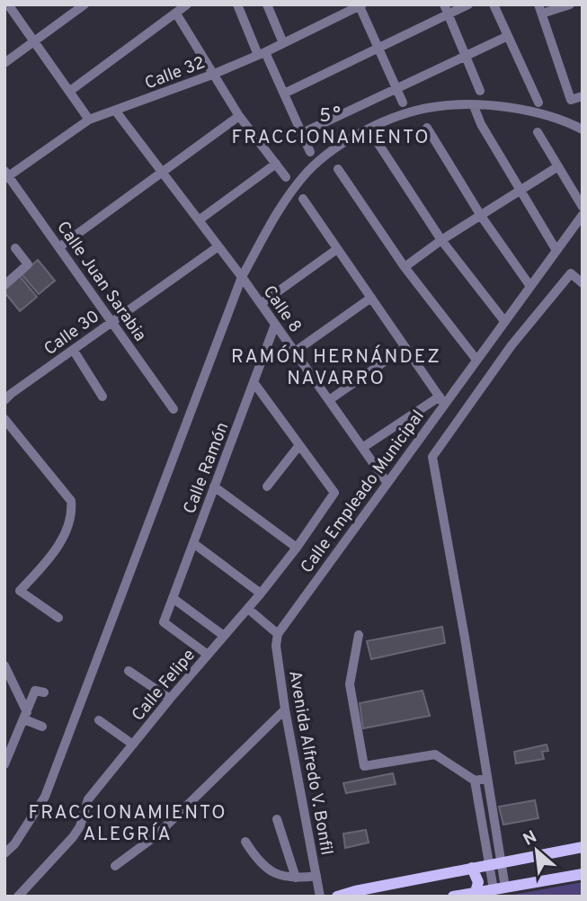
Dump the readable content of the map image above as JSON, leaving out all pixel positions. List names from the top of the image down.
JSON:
{
  "streets": {
    "street": [
      "Calle 32",
      "Calle Juan Sarabia",
      "Calle 8",
      "Calle 30",
      "Calle Ramón",
      "Calle Empleado Municipal",
      "Calle Felipe",
      "Avenida Alfredo V. Bonfil"
    ]
  },
  "crossings": [
    ["Calle 32", "Calle Juan Sarabia"],
    ["Calle 32", "Calle 8"],
    ["Calle Juan Sarabia", "Calle 30"],
    ["Calle 8", "Calle 30"],
    ["Calle 8", "Calle Ramón"],
    ["Calle 8", "Calle Empleado Municipal"],
    ["Calle Ramón", "Calle Felipe"],
    ["Calle Empleado Municipal", "Avenida Alfredo V. Bonfil"]
  ],
  "districts": ["5° FRACCIONAMIENTO", "RAMÓN HERNÁNDEZ NAVARRO", "FRACCIONAMIENTO ALEGRÍA"],
  "north": "top left"
}
